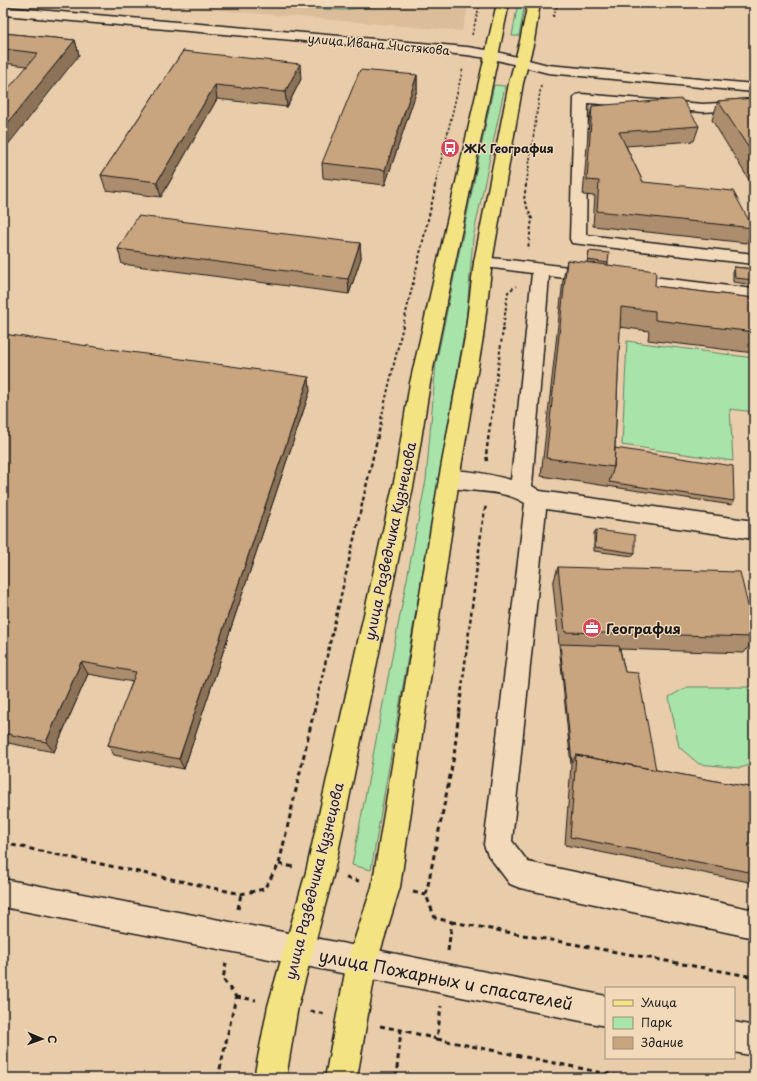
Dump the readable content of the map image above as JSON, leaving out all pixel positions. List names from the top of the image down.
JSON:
{
  "streets": {
    "main road": ["улица Разведчика Кузнецова"],
    "street": ["улица Ивана Чистякова", "улица Пожарных и спасателей"]
  },
  "crossings": [
    ["улица Ивана Чистякова", "улица Разведчика Кузнецова"],
    ["улица Разведчика Кузнецова", "улица Пожарных и спасателей"]
  ],
  "places": {
    "bus stop": ["ЖК География"],
    "office": ["География"]
  },
  "legend": ["Улица", "Парк", "Здание"],
  "north": "right"
}
